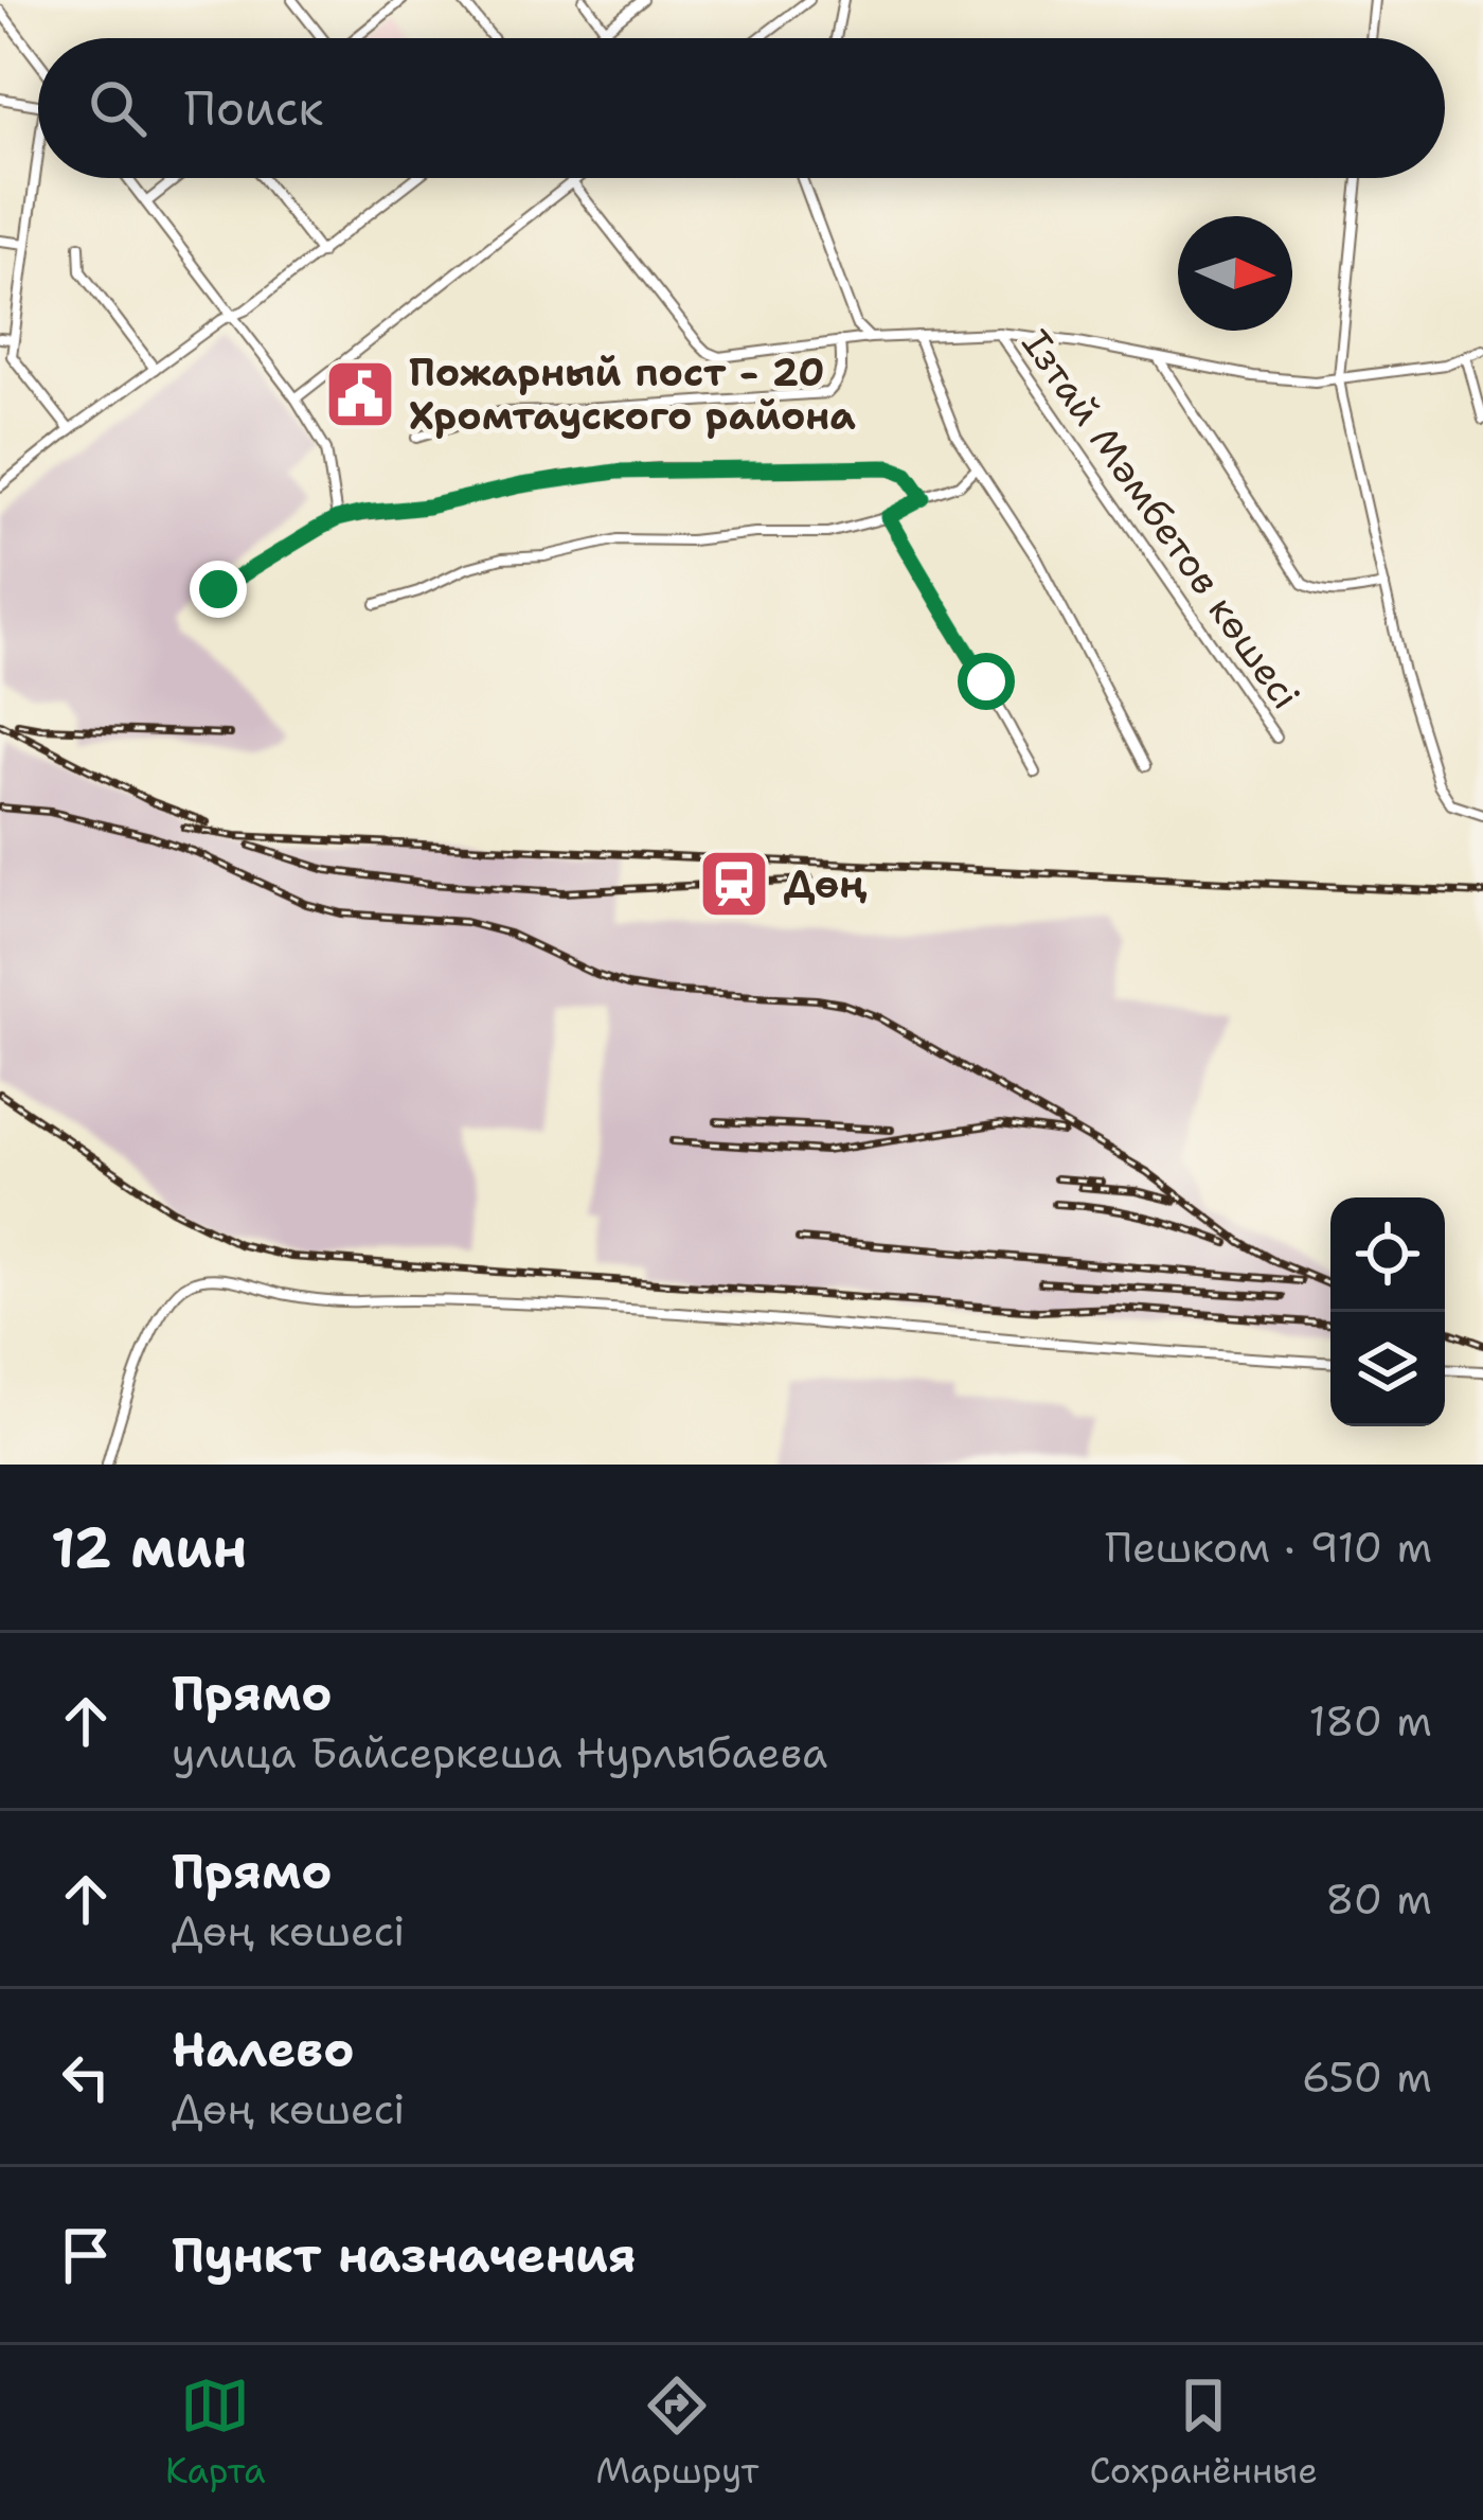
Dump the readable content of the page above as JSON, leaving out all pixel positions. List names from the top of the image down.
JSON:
{
  "streets": {
    "street": ["Ізтай Мәмбетов көшесі"]
  },
  "places": {
    "public building": ["Пожарный пост - 20 Хромтауского района"],
    "station": ["Дөң"]
  },
  "north": "right",
  "page": {
    "search": "Поиск",
    "heading": ["12 мин", "Пешком · 910 m"],
    "list": [
      ["Прямо", "улица Байсеркеша Нурлыбаева", "180 m"],
      ["Прямо", "Дөң көшесі", "80 m"],
      ["Налево", "Дөң көшесі", "650 m"],
      "Пункт назначения"
    ],
    "nav": ["Карта", "Маршрут", "Сохранённые"]
  }
}
